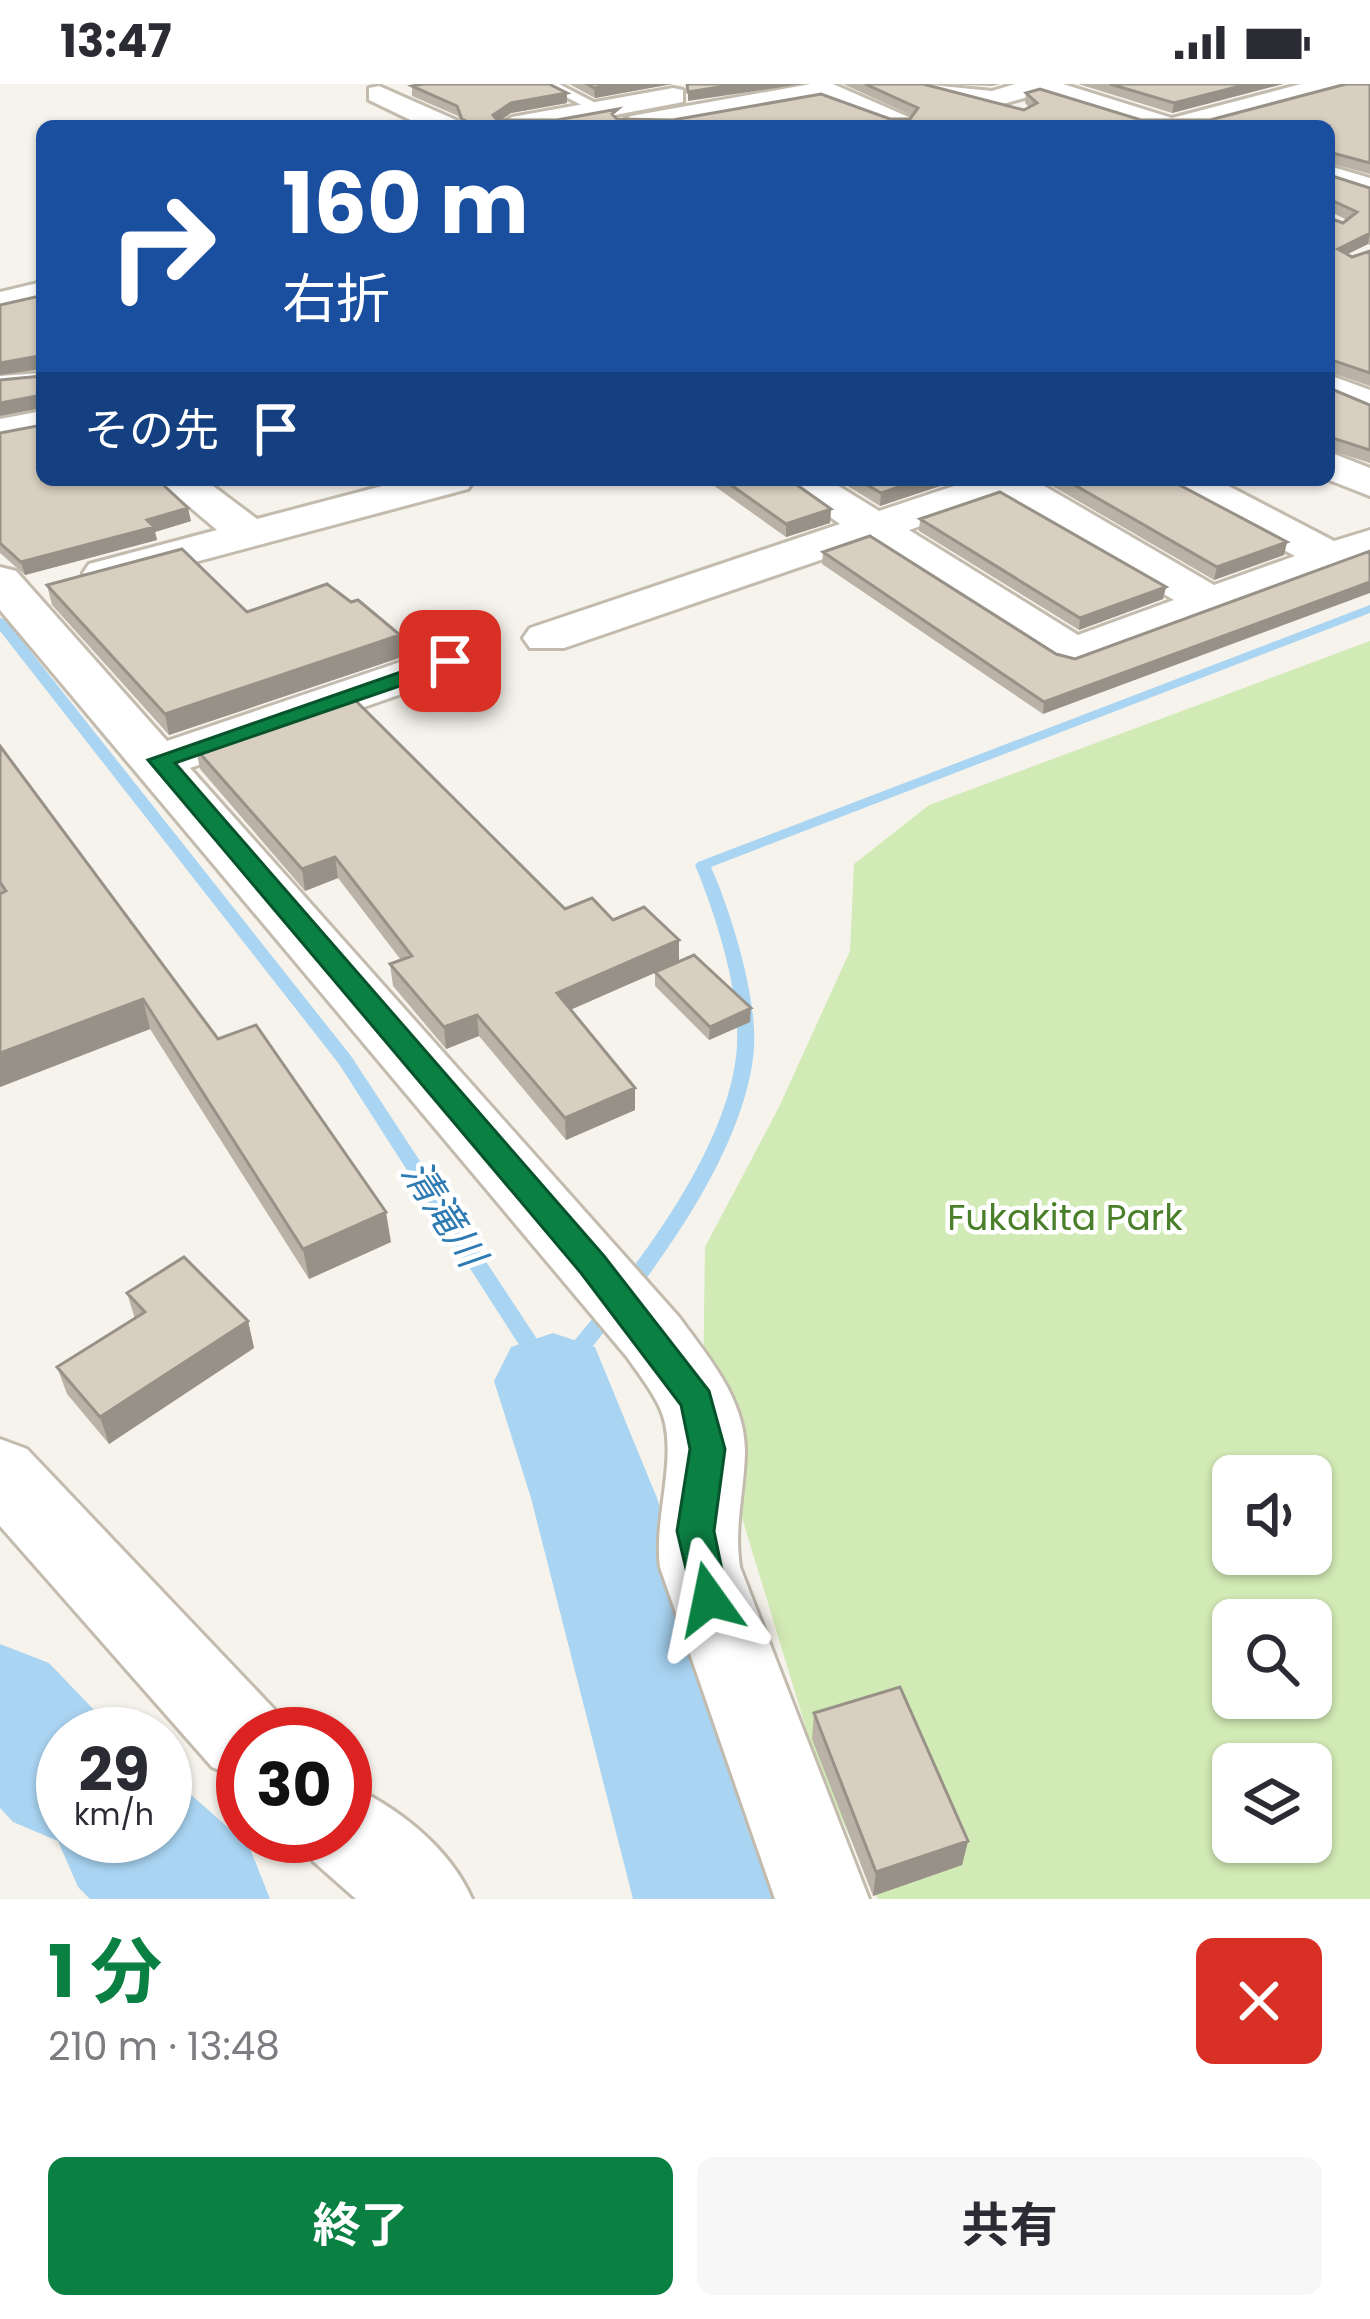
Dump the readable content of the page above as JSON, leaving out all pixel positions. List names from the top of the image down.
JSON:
{
  "water": ["清滝川"],
  "parks": ["Fukakita Park"],
  "page": {
    "status": "13:47",
    "turn": ["160 m", "右折"],
    "then": "その先",
    "speed": "29 km/h",
    "limit": "30",
    "heading": ["1 分", "210 m · 13:48"],
    "buttons": ["終了", "共有"]
  }
}
